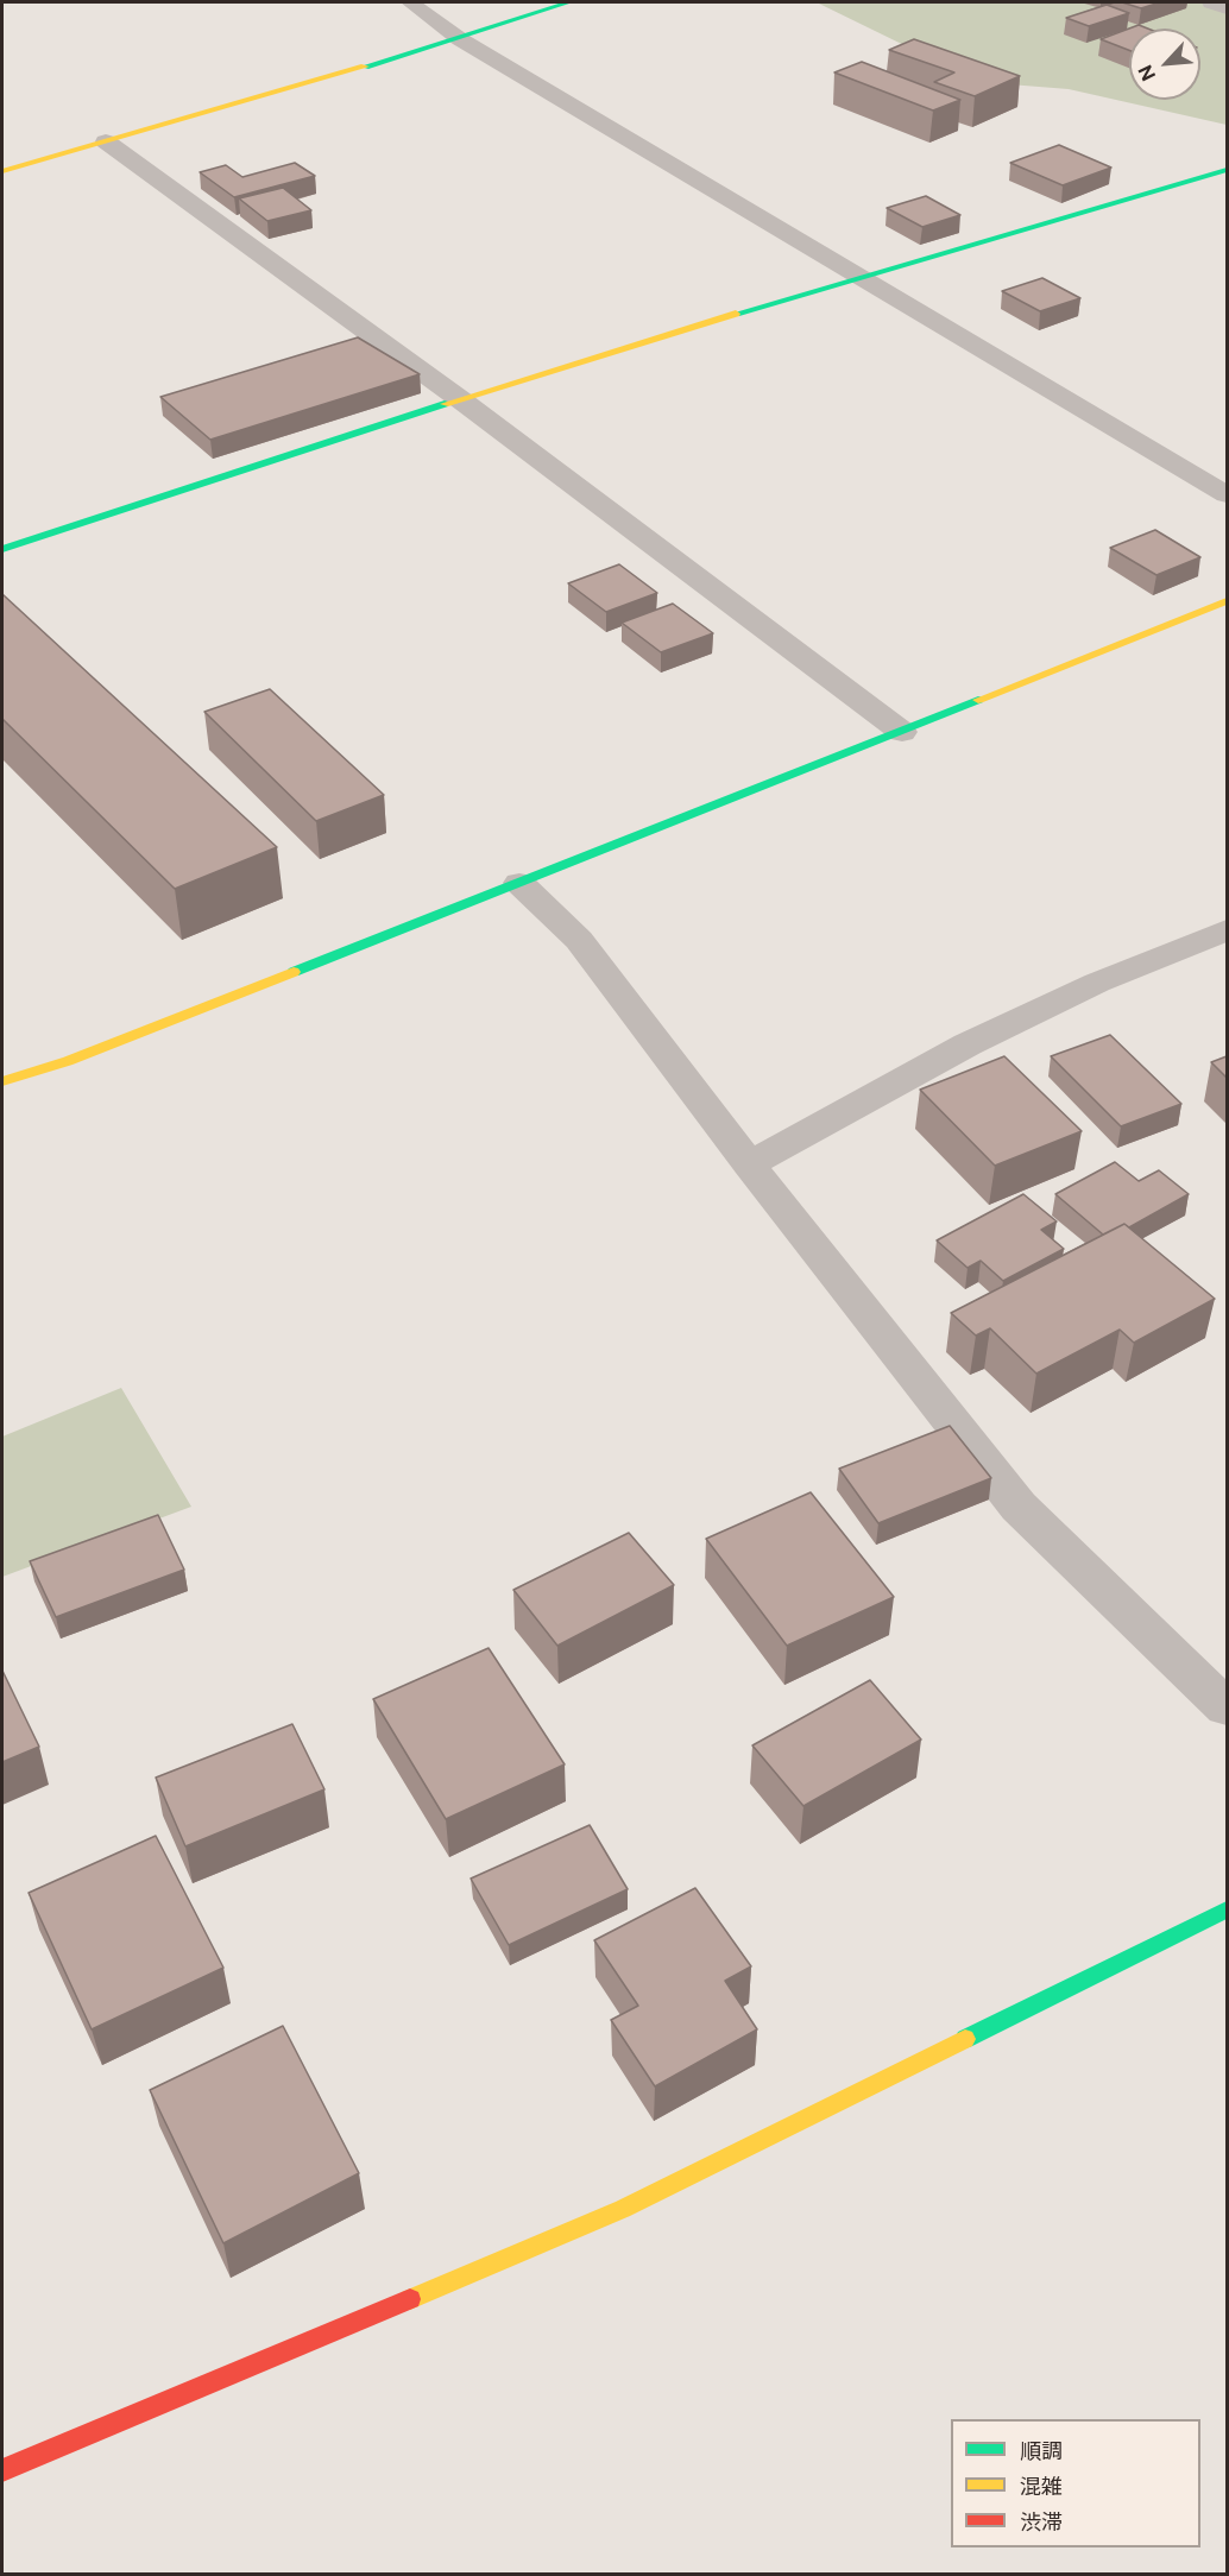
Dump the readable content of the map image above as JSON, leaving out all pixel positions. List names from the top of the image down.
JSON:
{
  "legend": ["順調", "混雑", "渋滞"],
  "north": "bottom left"
}
